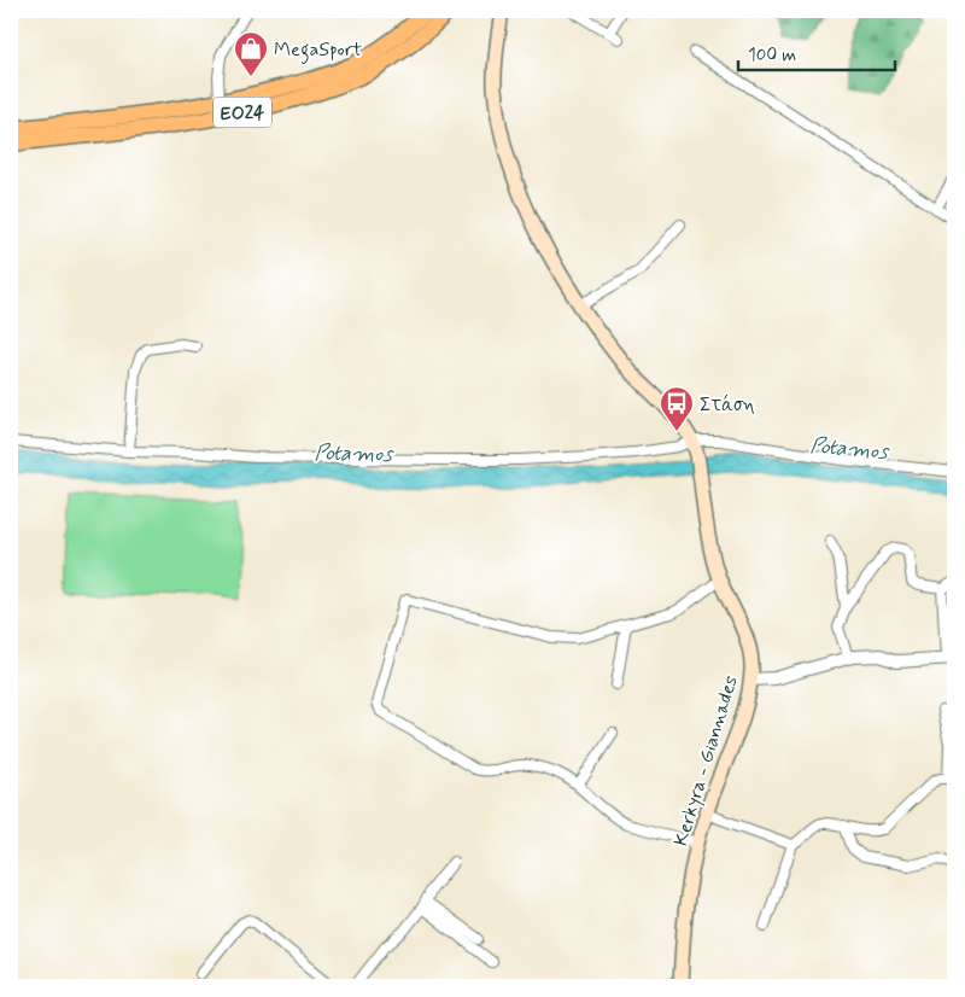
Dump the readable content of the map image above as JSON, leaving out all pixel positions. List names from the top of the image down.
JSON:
{
  "streets": {
    "main road": ["ΕΟ24", "Kerkyra - Giannades"]
  },
  "water": ["Potamos"],
  "places": {
    "shop": ["MegaSport"],
    "bus stop": ["Στάση"]
  },
  "scale_bar": "100 m"
}
